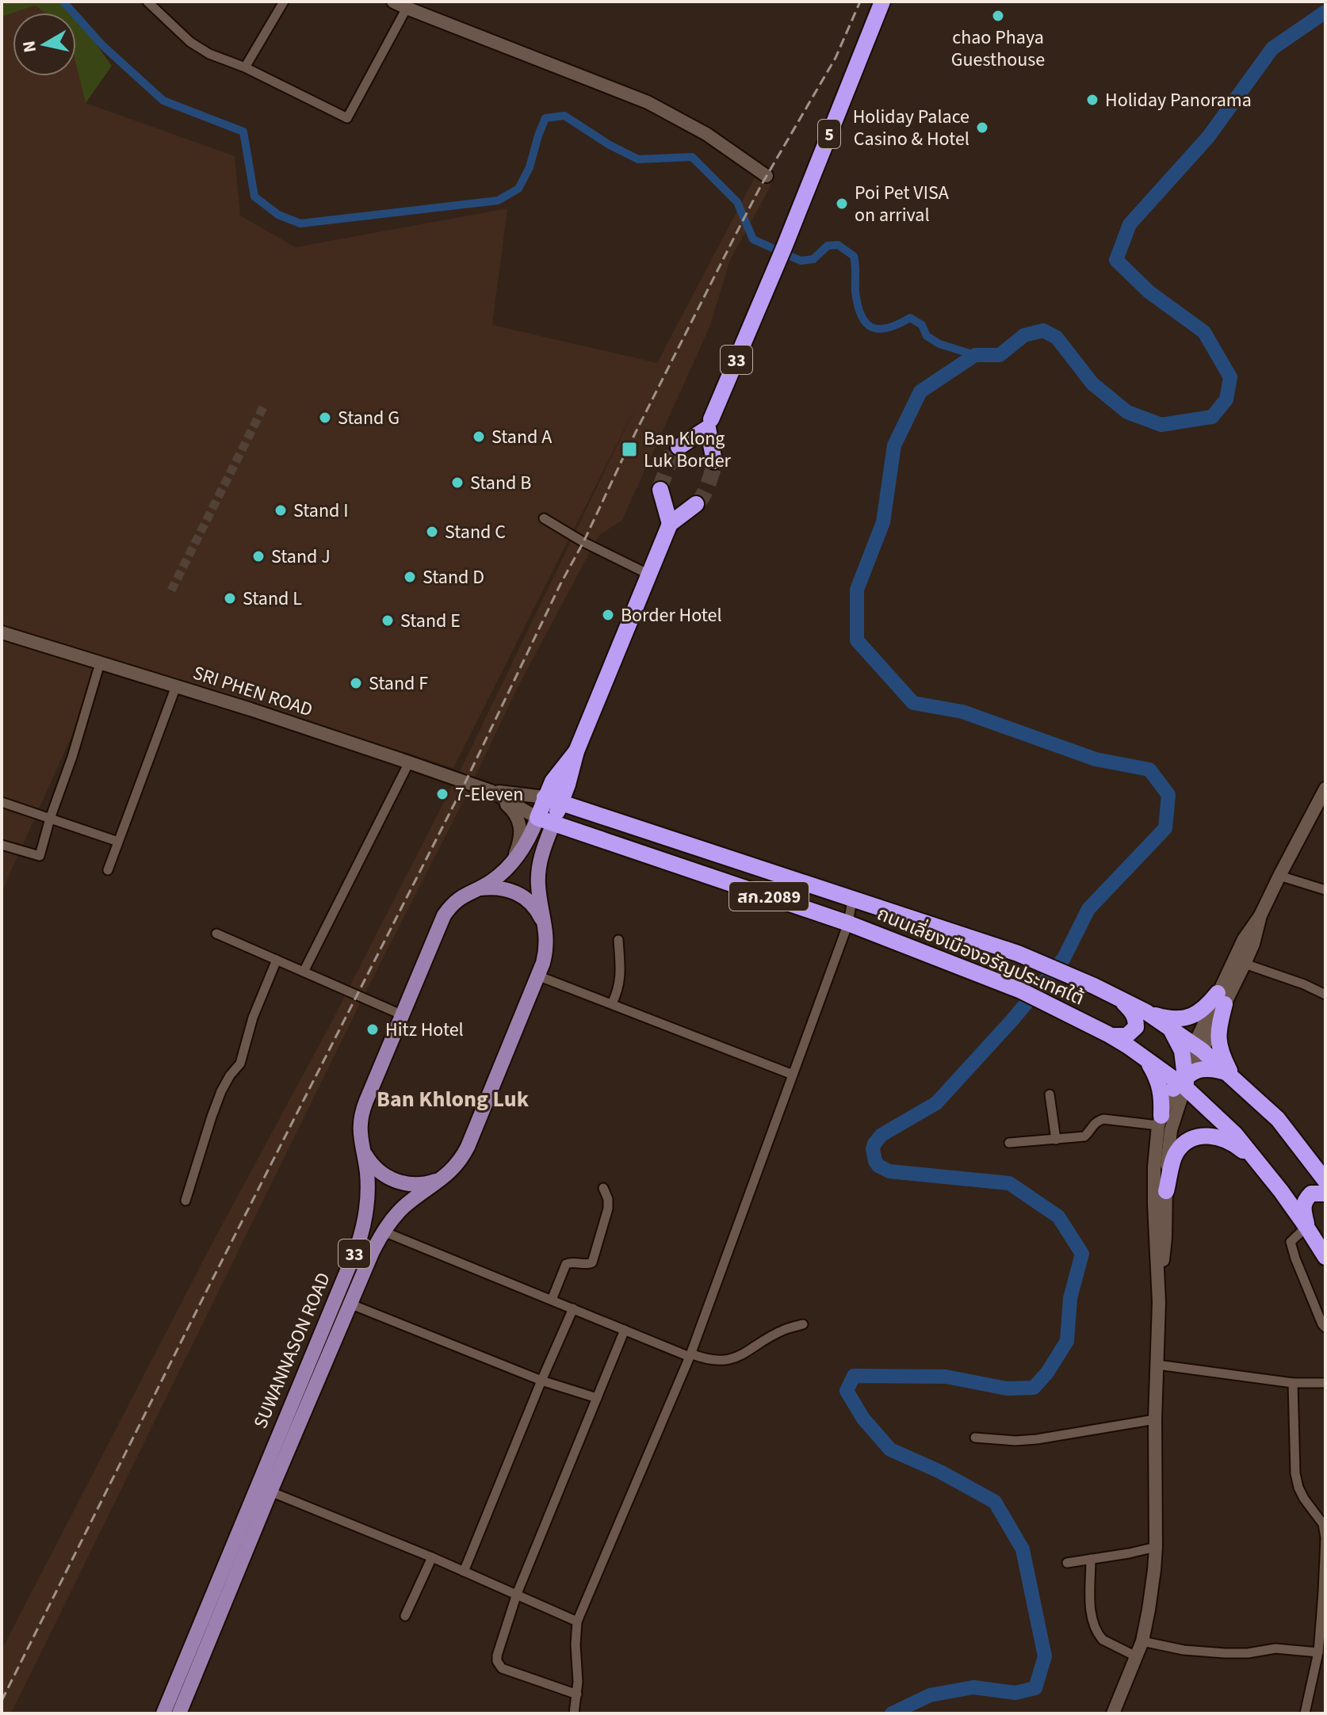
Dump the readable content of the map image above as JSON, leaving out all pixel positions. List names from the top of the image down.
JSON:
{
  "streets": {
    "highway": [
      "5",
      "33",
      "สก.2089",
      "ถนนเลี่ยงเมืองอรัญประเทศใต้",
      "SUWANNASON ROAD"
    ],
    "main road": ["SRI PHEN ROAD"]
  },
  "crossings": [
    ["5", "33"],
    ["SRI PHEN ROAD", "ถนนเลี่ยงเมืองอรัญประเทศใต้"],
    ["SRI PHEN ROAD", "SUWANNASON ROAD"],
    ["ถนนเลี่ยงเมืองอรัญประเทศใต้", "SUWANNASON ROAD"]
  ],
  "districts": ["Ban Khlong Luk"],
  "places": {
    "other": [
      "chao Phaya Guesthouse",
      "Holiday Panorama",
      "Holiday Palace Casino & Hotel",
      "Poi Pet VISA on arrival",
      "Stand G",
      "Stand A",
      "Stand B",
      "Stand I",
      "Stand C",
      "Stand J",
      "Stand D",
      "Stand L",
      "Border Hotel",
      "Stand E",
      "Stand F",
      "7-Eleven",
      "Hitz Hotel"
    ],
    "transit": ["Ban Klong Luk Border"]
  },
  "north": "left"
}
